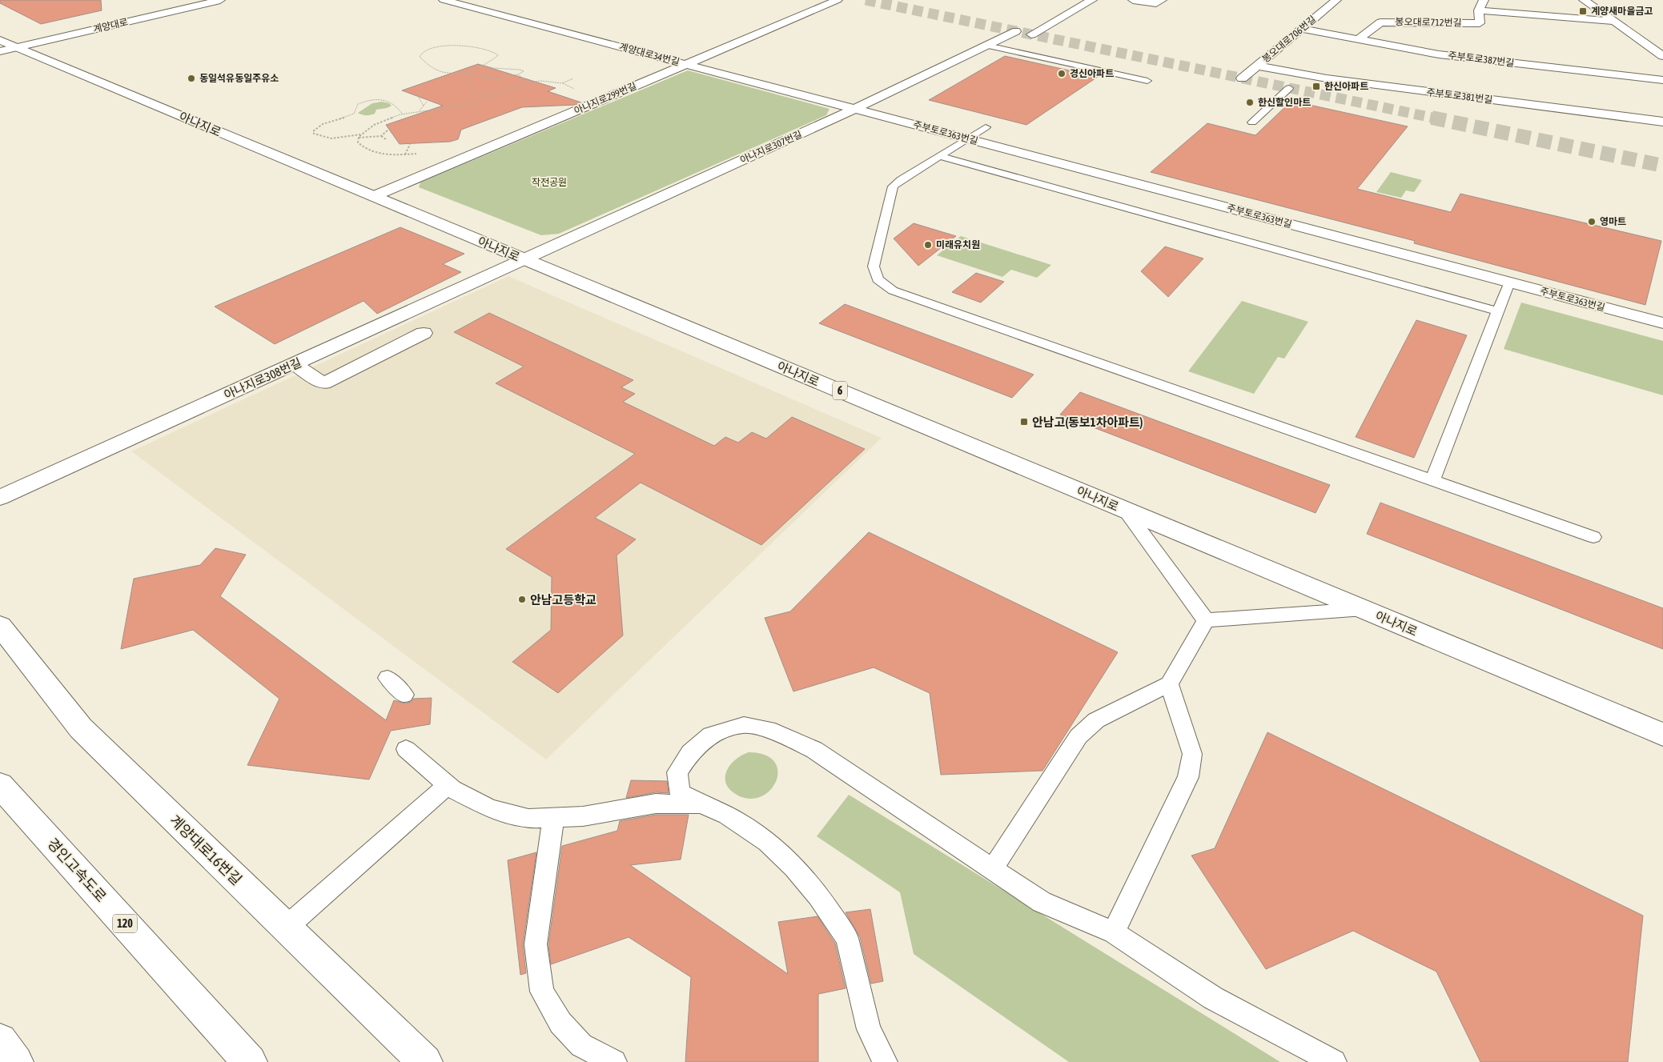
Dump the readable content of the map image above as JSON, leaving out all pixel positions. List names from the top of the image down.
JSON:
{
  "streets": {
    "main road": [
      "봉오대로712번길",
      "계양대로",
      "봉오대로706번길",
      "계양대로34번길",
      "주부토로387번길",
      "주부토로381번길",
      "아나지로299번길",
      "아나지로",
      "주부토로363번길",
      "아나지로307번길",
      "아나지로308번길",
      "6",
      "계양대로16번길",
      "경인고속도로",
      "120"
    ]
  },
  "crossings": [
    ["봉오대로712번길", "주부토로387번길"],
    ["계양대로", "아나지로"],
    ["봉오대로706번길", "주부토로387번길"],
    ["봉오대로706번길", "주부토로381번길"],
    ["계양대로34번길", "아나지로299번길"],
    ["계양대로34번길", "주부토로363번길"],
    ["계양대로34번길", "아나지로307번길"],
    ["아나지로299번길", "아나지로"],
    ["아나지로", "아나지로307번길"],
    ["아나지로", "아나지로308번길"],
    ["주부토로363번길", "아나지로307번길"],
    ["아나지로307번길", "아나지로308번길"]
  ],
  "parks": ["작전공원"],
  "places": {
    "transit": ["계양새마을금고", "한신아파트", "안남고(동보1차아파트)"],
    "other": [
      "경신아파트",
      "동일석유동일주유소",
      "한신할인마트",
      "영마트",
      "미래유치원",
      "안남고등학교"
    ]
  }
}
